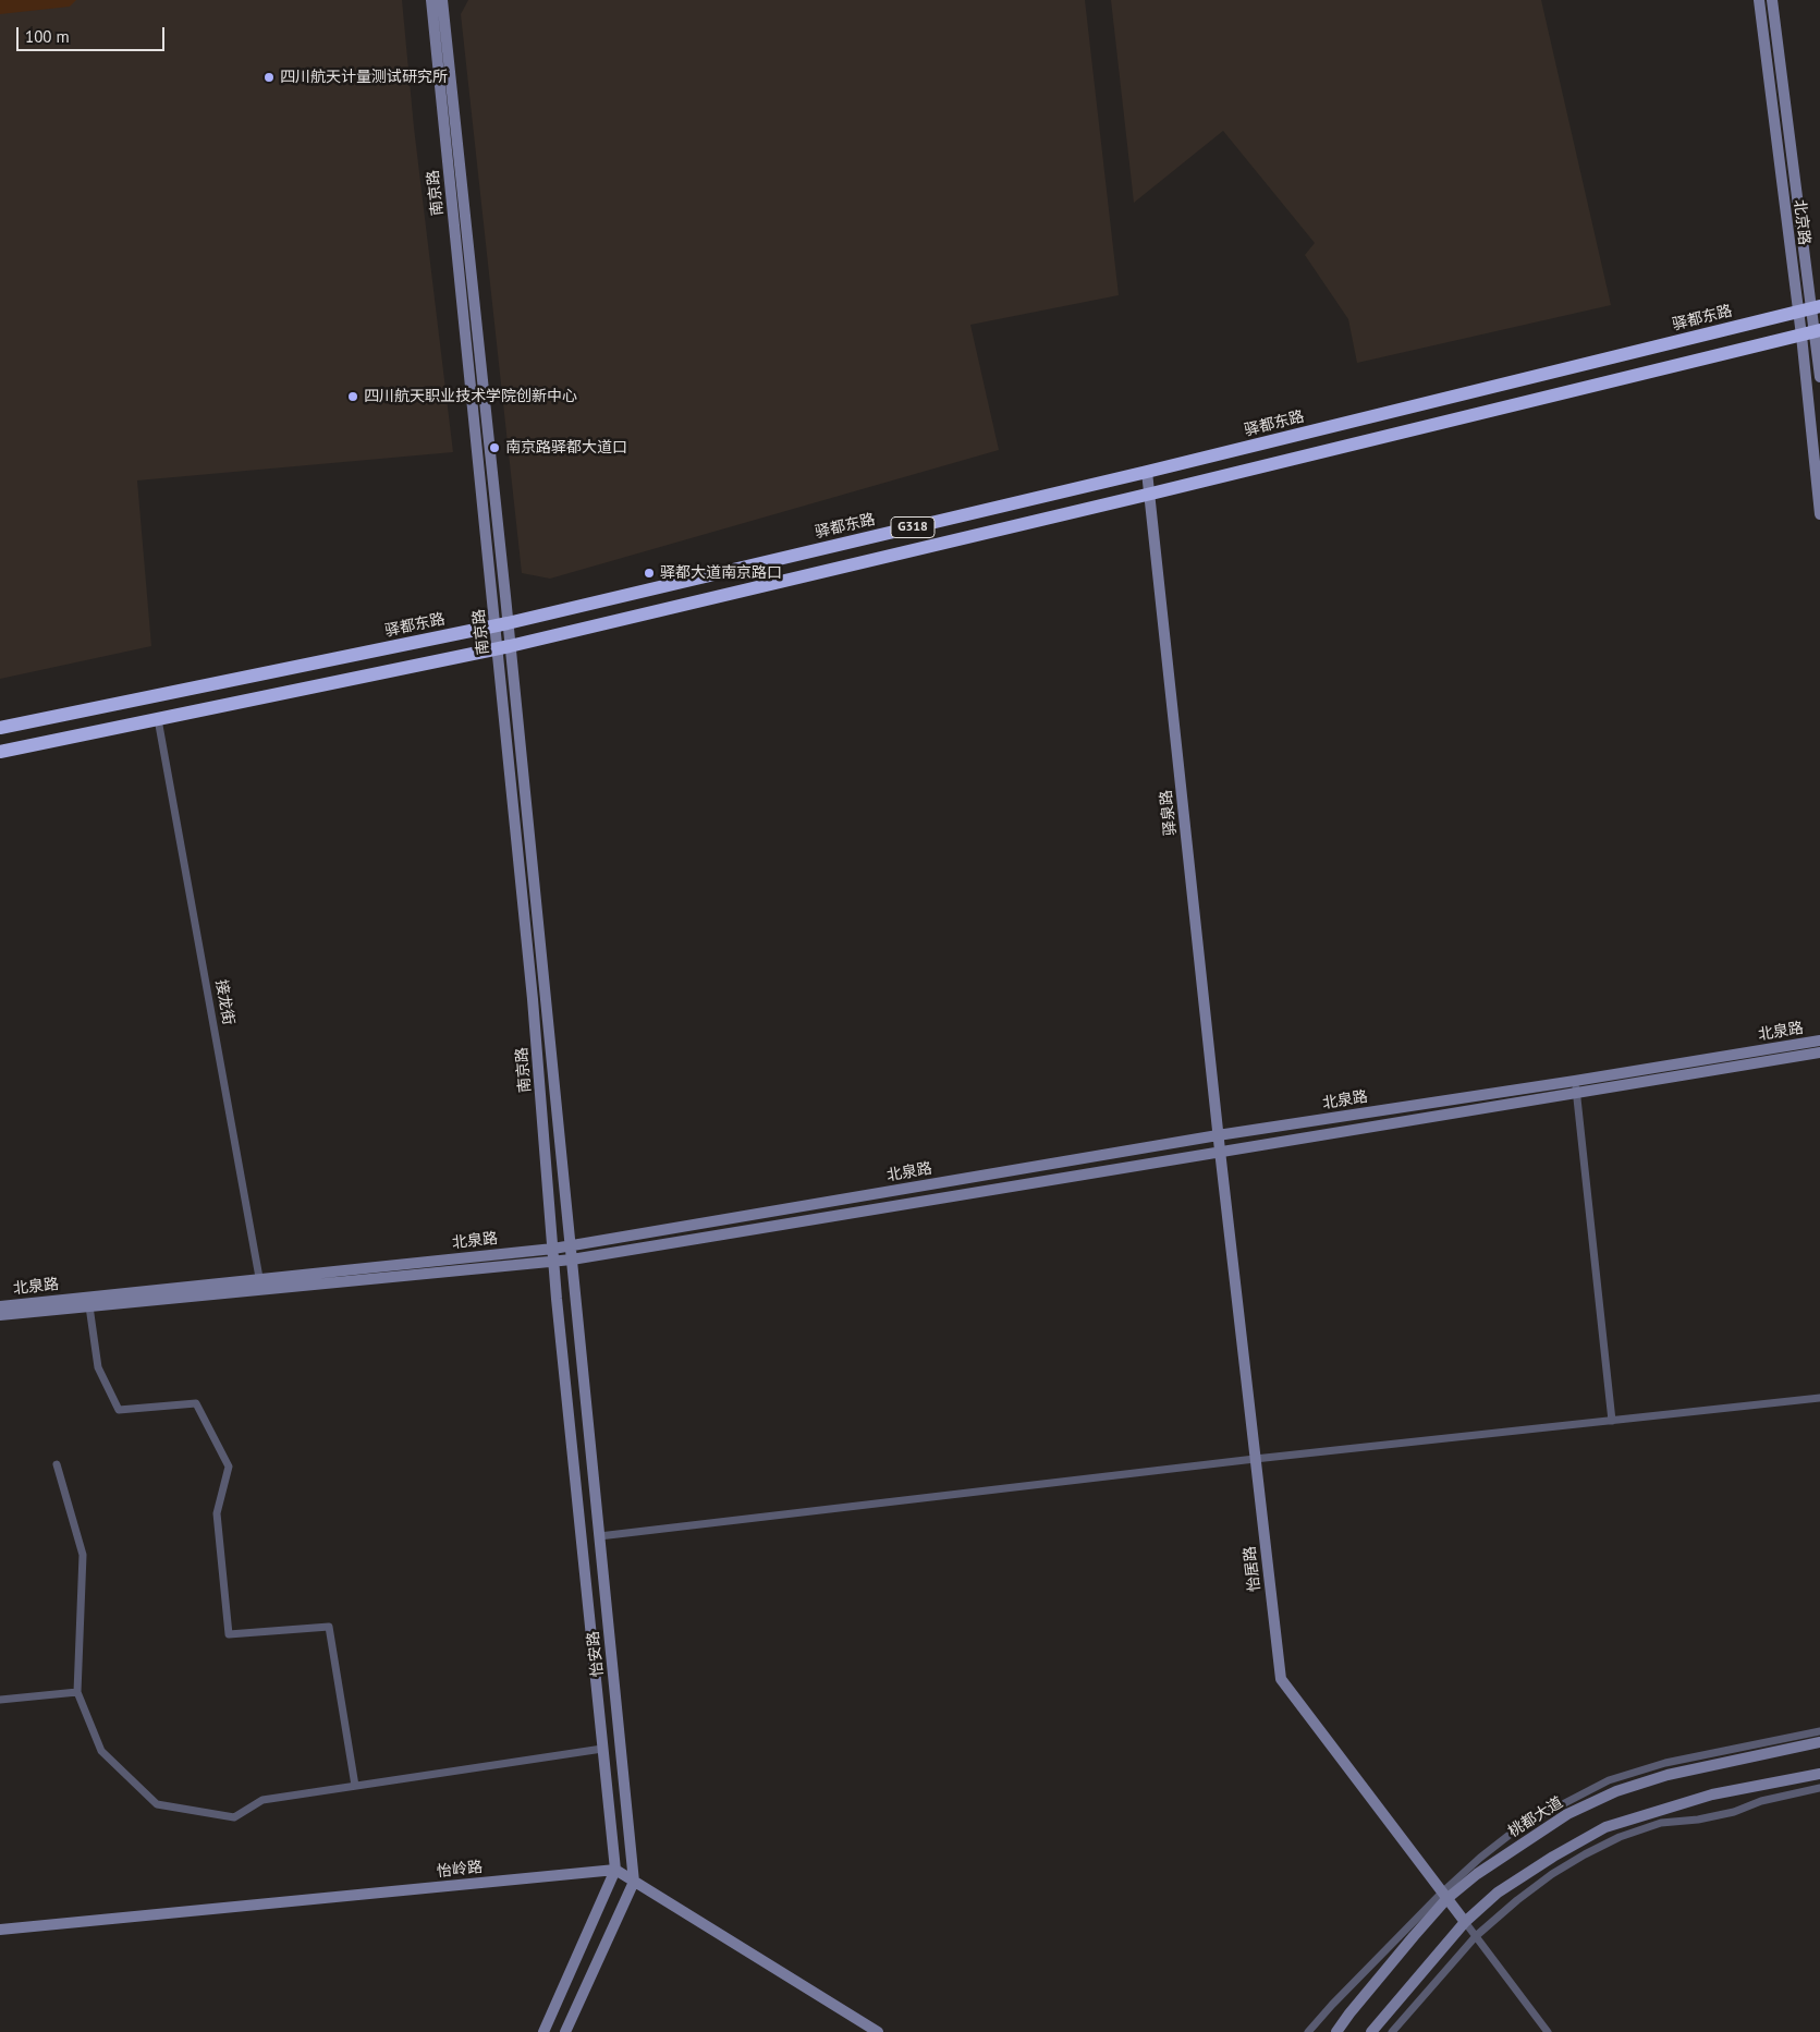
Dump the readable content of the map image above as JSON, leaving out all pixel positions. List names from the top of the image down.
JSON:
{
  "streets": {
    "highway": ["驿都东路", "G318"],
    "street": [
      "南京路",
      "北京路",
      "驿泉路",
      "接龙街",
      "北泉路",
      "怡居路",
      "怡安路",
      "桃都大道",
      "怡岭路"
    ]
  },
  "crossings": [
    ["南京路", "驿都东路"],
    ["南京路", "G318"],
    ["南京路", "北泉路"],
    ["南京路", "怡安路"],
    ["北京路", "驿都东路"],
    ["北京路", "G318"],
    ["驿都东路", "驿泉路"],
    ["G318", "驿泉路"],
    ["G318", "接龙街"],
    ["G318", "怡安路"],
    ["驿泉路", "北泉路"],
    ["驿泉路", "怡居路"],
    ["接龙街", "北泉路"],
    ["北泉路", "怡居路"],
    ["北泉路", "怡安路"],
    ["怡居路", "桃都大道"],
    ["怡安路", "怡岭路"]
  ],
  "places": [
    "四川航天计量测试研究所",
    "四川航天职业技术学院创新中心",
    "南京路驿都大道口",
    "驿都大道南京路口"
  ],
  "scale_bar": "100 m"
}
